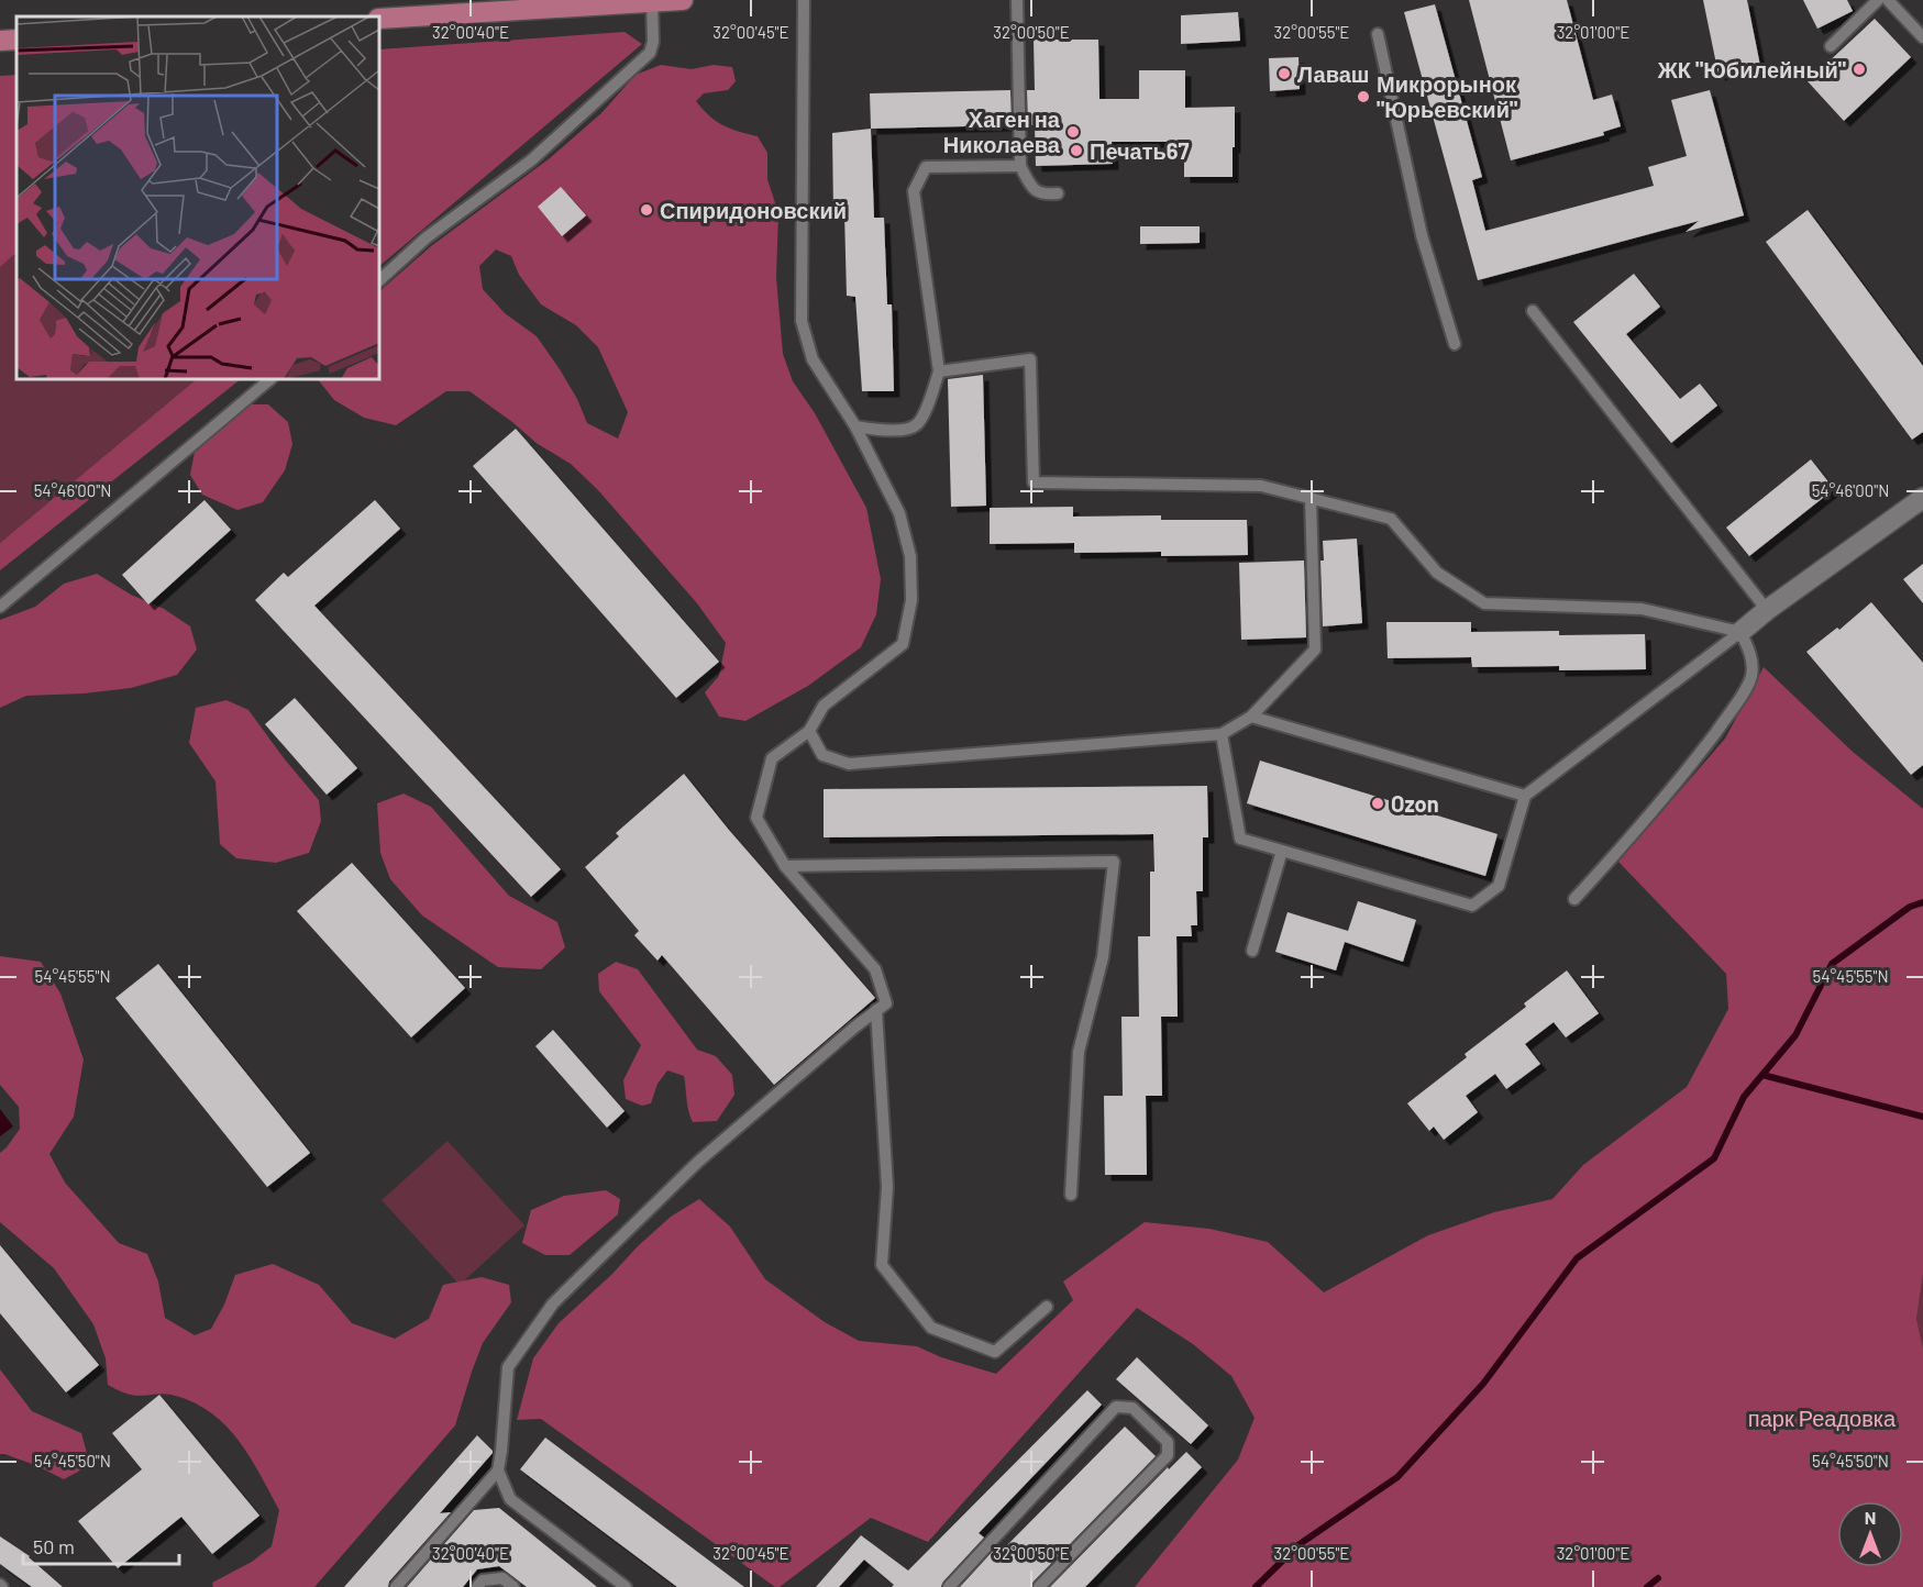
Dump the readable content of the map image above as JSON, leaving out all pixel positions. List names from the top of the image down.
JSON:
{
  "parks": ["парк Реадовка"],
  "places": [
    "ЖК \"Юбилейный\"",
    "Лаваш",
    "Микрорынок \"Юрьевский\"",
    "Хаген на Николаева",
    "Печать67",
    "Спиридоновский",
    "Ozon"
  ],
  "scale_bar": "50 m",
  "north": "top",
  "coordinates": [
    "32°00'40\"E",
    "32°00'45\"E",
    "32°00'50\"E",
    "32°00'55\"E",
    "32°01'00\"E",
    "54°46'00\"N",
    "54°45'55\"N",
    "54°45'50\"N"
  ]
}
